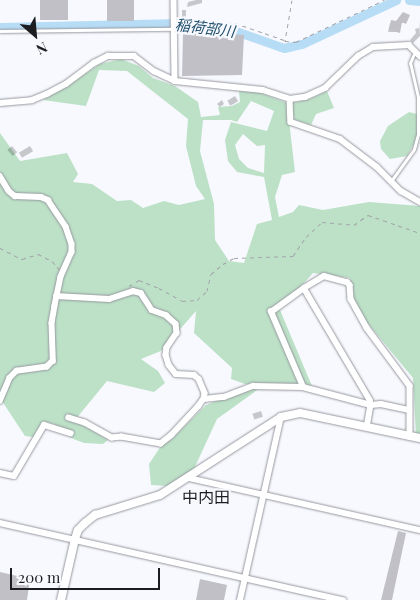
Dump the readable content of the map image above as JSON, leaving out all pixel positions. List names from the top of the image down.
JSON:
{
  "districts": ["中内田"],
  "water": ["稲荷部川"],
  "scale_bar": "200 m",
  "north": "bottom right"
}
